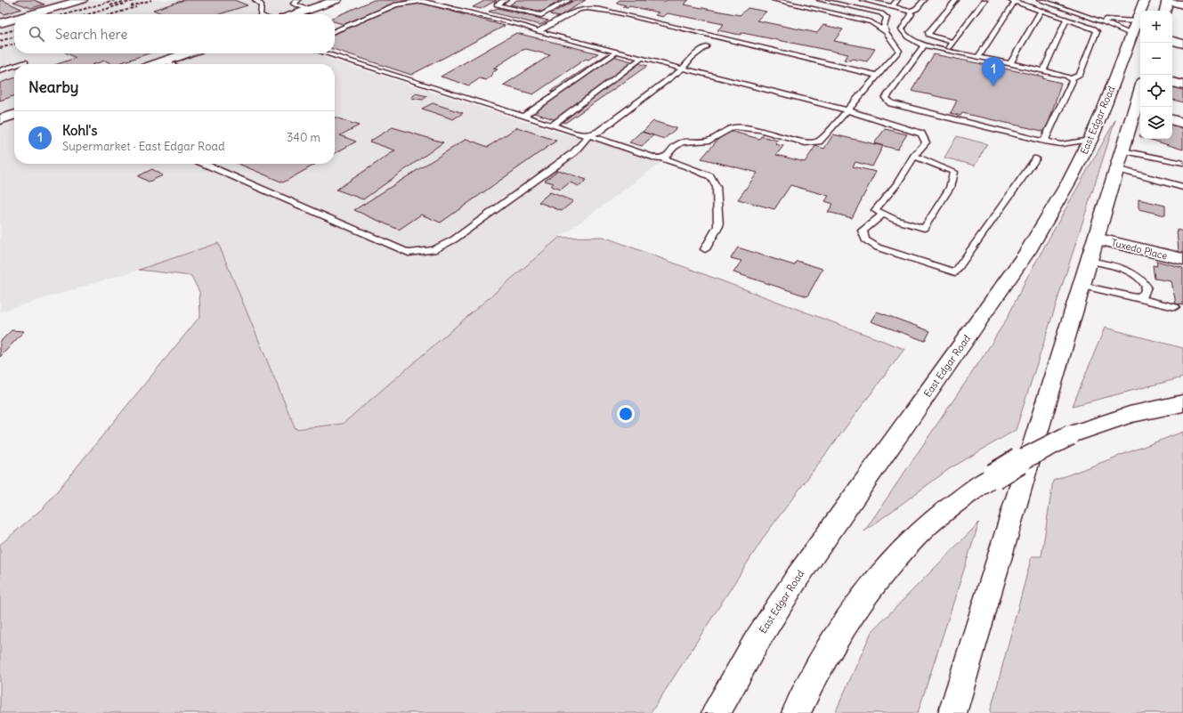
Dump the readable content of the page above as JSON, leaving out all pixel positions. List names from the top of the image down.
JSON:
{
  "streets": {
    "main road": ["East Edgar Road", "Tuxedo Place"]
  },
  "page": {
    "map_buttons": ["+", "−"],
    "search": "Search here",
    "pins": "1",
    "heading": "Nearby",
    "list": [
      {
        "mark": "1",
        "name": "Kohl's",
        "note": "Supermarket · East Edgar Road",
        "value": "340 m"
      }
    ]
  }
}
